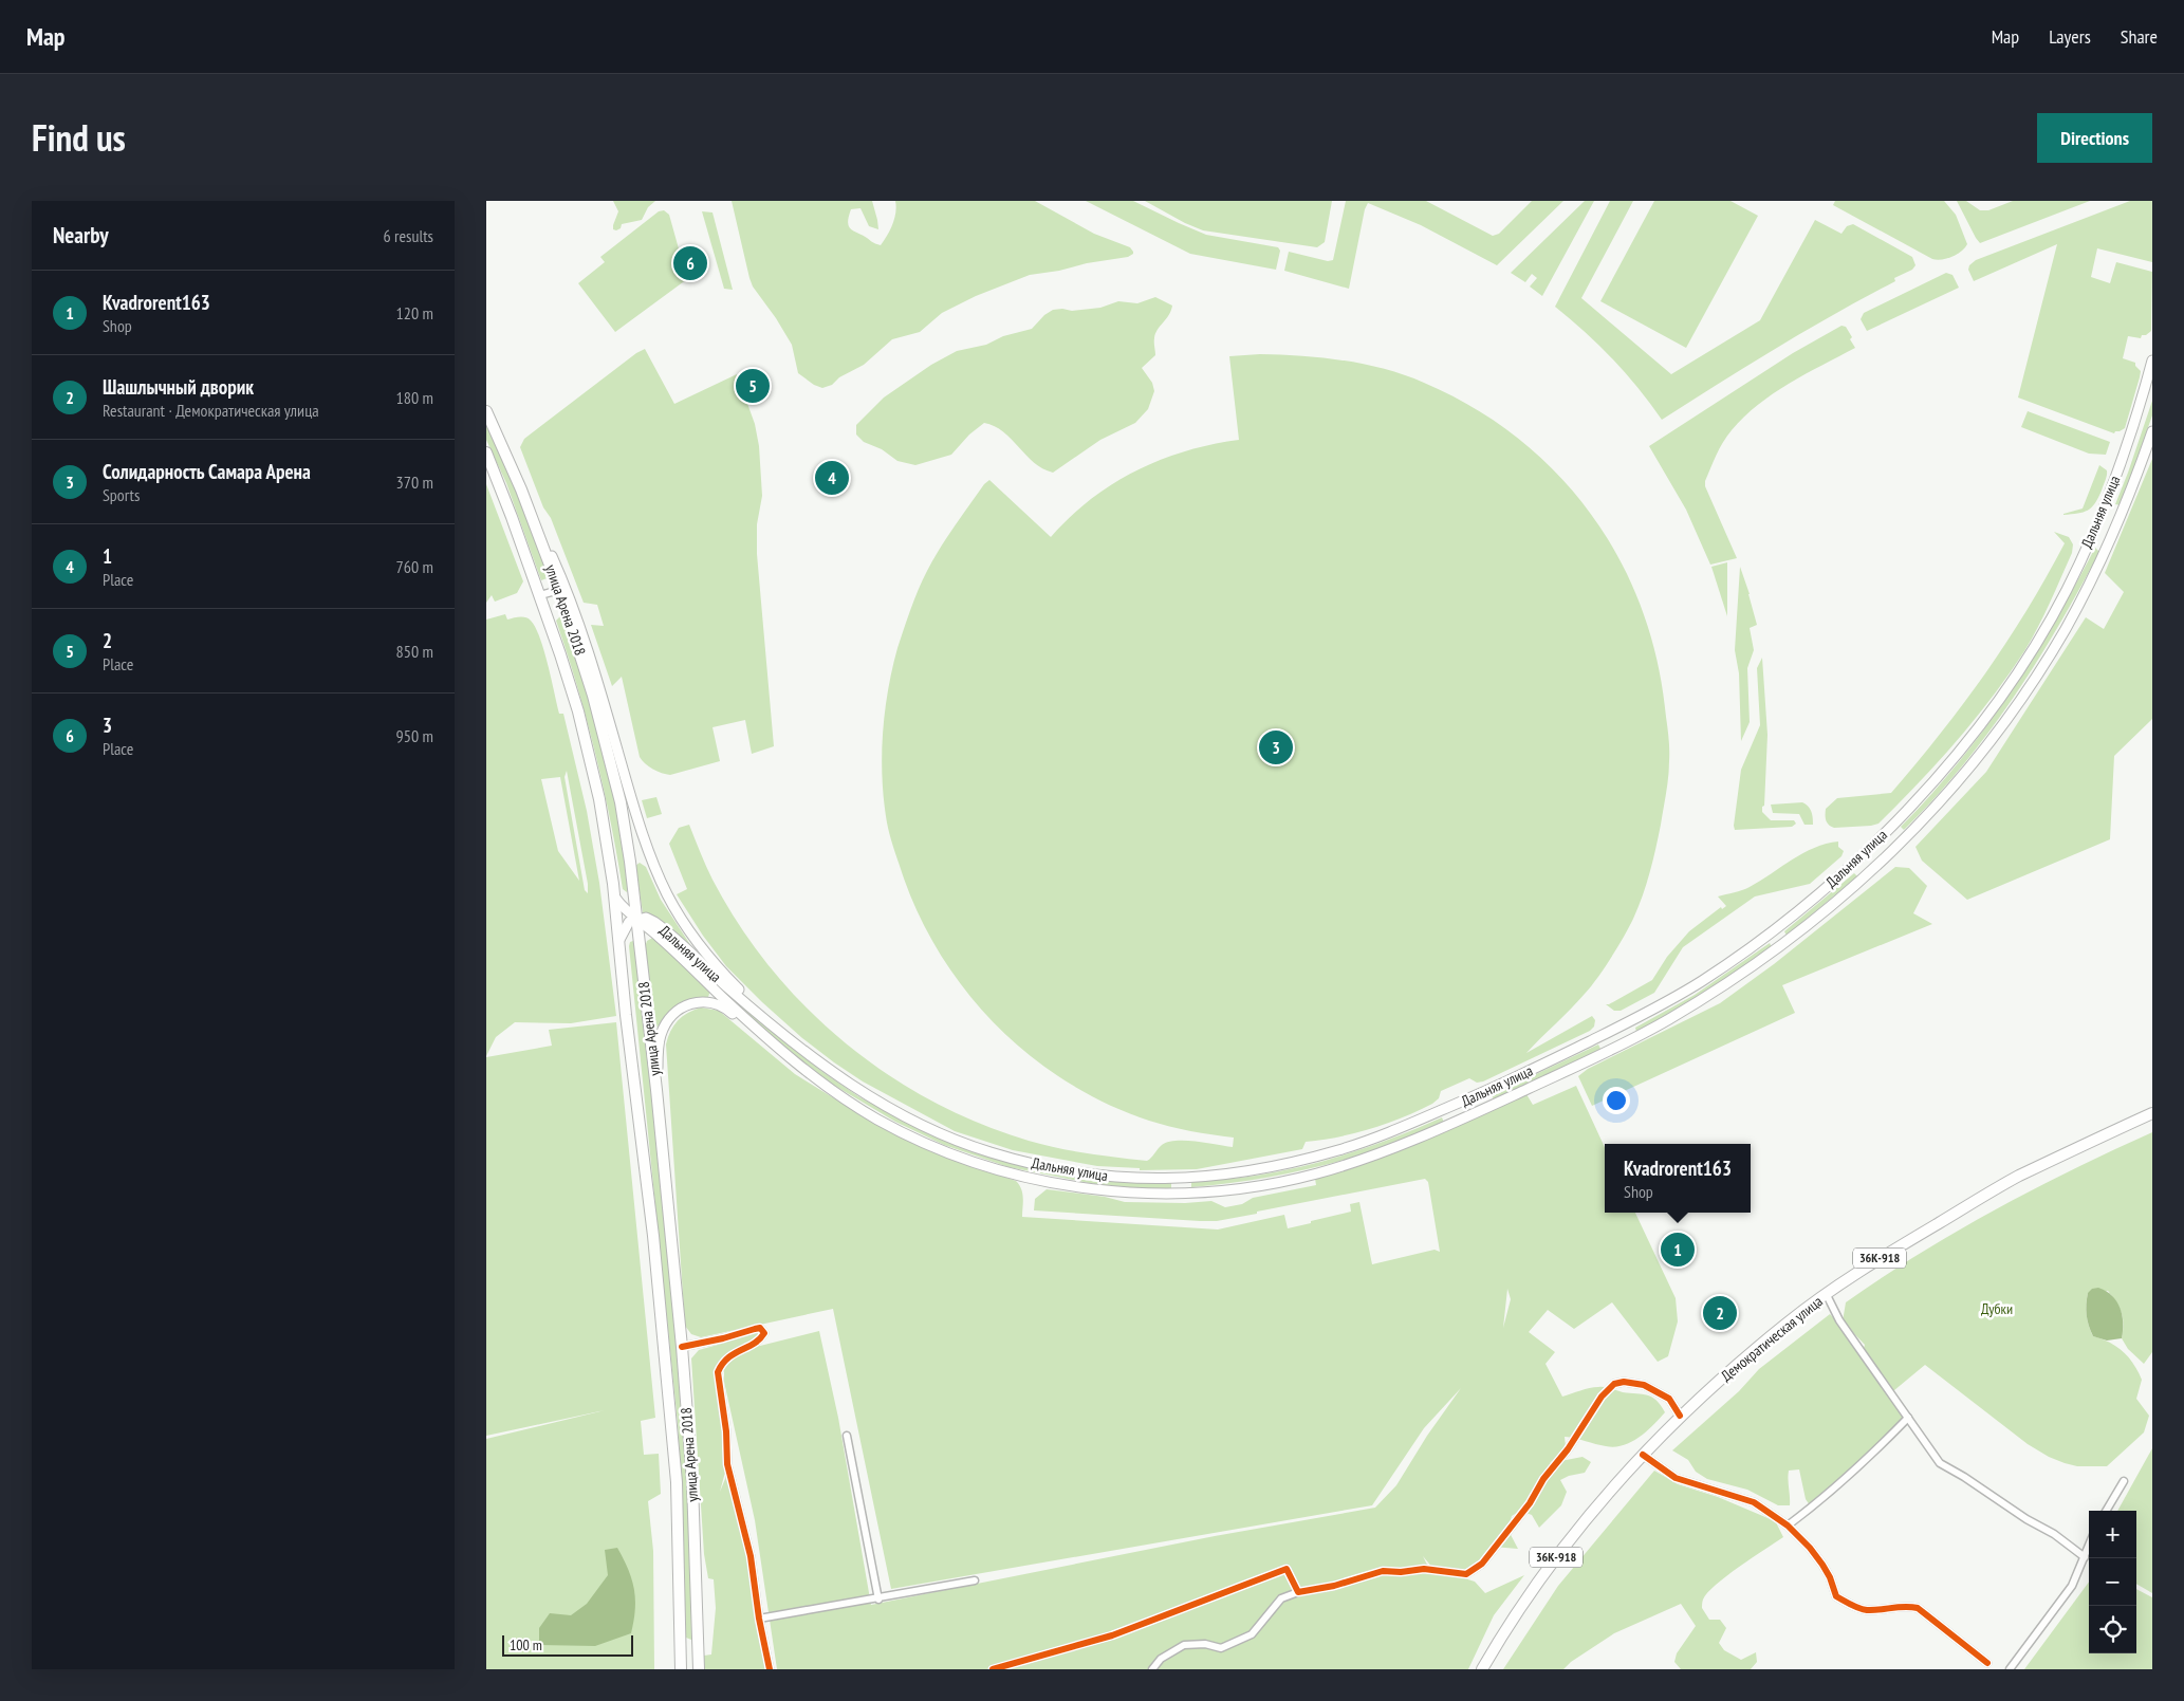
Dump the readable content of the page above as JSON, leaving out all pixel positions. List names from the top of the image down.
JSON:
{
  "streets": {
    "main road": [
      "Дальняя улица",
      "улица Арена 2018",
      "36К-918",
      "Демократическая улица"
    ]
  },
  "crossings": [
    ["Дальняя улица", "улица Арена 2018"]
  ],
  "parks": ["Дубки"],
  "scale_bar": "100 m",
  "page": {
    "header": "Map",
    "nav": ["Map", "Layers", "Share"],
    "title": "Find us",
    "buttons": "Directions",
    "heading": ["Nearby", "6 results"],
    "pins": [
      "6",
      "5",
      "4",
      "3",
      "1",
      "2"
    ],
    "list": [
      {
        "mark": "1",
        "name": "Kvadrorent163",
        "note": "Shop",
        "value": "120 m"
      },
      {
        "mark": "2",
        "name": "Шашлычный дворик",
        "note": "Restaurant · Демократическая улица",
        "value": "180 m"
      },
      {
        "mark": "3",
        "name": "Солидарность Самара Арена",
        "note": "Sports",
        "value": "370 m"
      },
      {
        "mark": "4",
        "name": "1",
        "note": "Place",
        "value": "760 m"
      },
      {
        "mark": "5",
        "name": "2",
        "note": "Place",
        "value": "850 m"
      },
      {
        "mark": "6",
        "name": "3",
        "note": "Place",
        "value": "950 m"
      }
    ],
    "popup": ["Kvadrorent163", "Shop"],
    "map_buttons": ["+", "−"],
    "scale": "100 m"
  }
}
